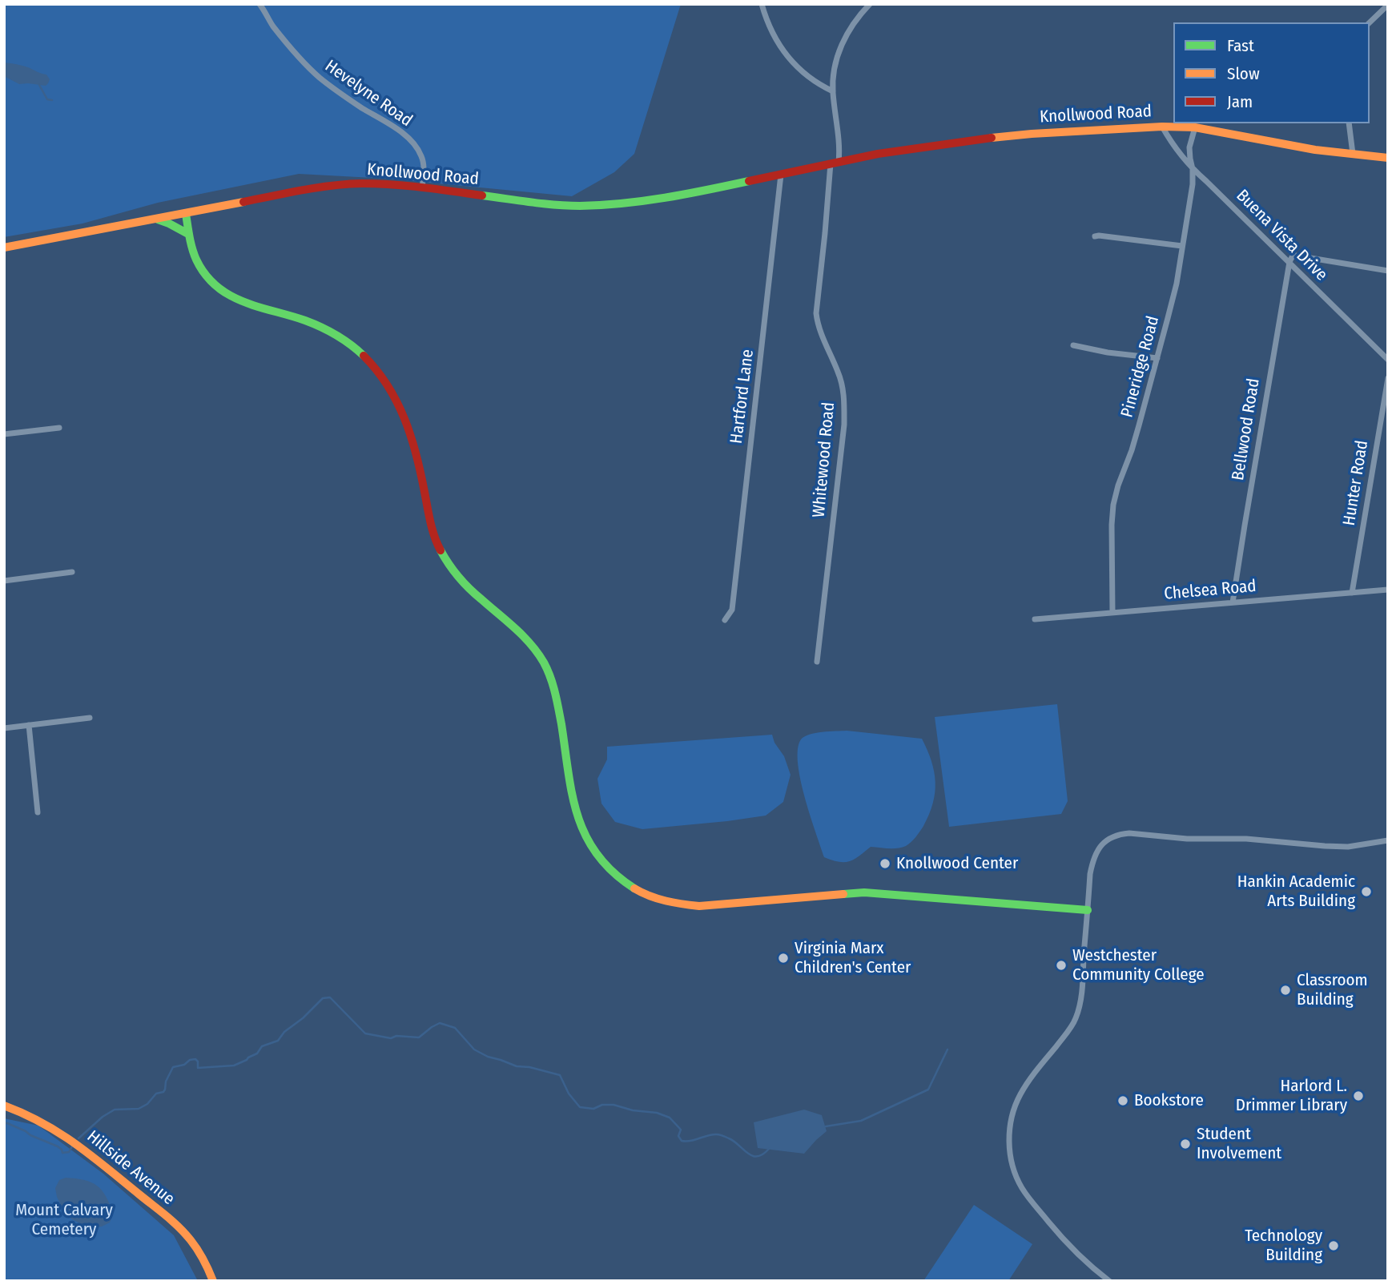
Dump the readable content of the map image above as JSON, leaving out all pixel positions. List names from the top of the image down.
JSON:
{
  "streets": {
    "main road": ["Knollwood Road", "Hillside Avenue"],
    "street": [
      "Hevelyne Road",
      "Buena Vista Drive",
      "Pineridge Road",
      "Hartford Lane",
      "Bellwood Road",
      "Whitewood Road",
      "Hunter Road",
      "Chelsea Road"
    ]
  },
  "crossings": [
    ["Hevelyne Road", "Knollwood Road"],
    ["Knollwood Road", "Buena Vista Drive"],
    ["Knollwood Road", "Pineridge Road"],
    ["Knollwood Road", "Hartford Lane"],
    ["Knollwood Road", "Whitewood Road"],
    ["Buena Vista Drive", "Pineridge Road"],
    ["Buena Vista Drive", "Bellwood Road"],
    ["Pineridge Road", "Chelsea Road"],
    ["Bellwood Road", "Chelsea Road"],
    ["Hunter Road", "Chelsea Road"]
  ],
  "parks": ["Mount Calvary Cemetery"],
  "places": [
    "Knollwood Center",
    "Hankin Academic Arts Building",
    "Virginia Marx Children's Center",
    "Westchester Community College",
    "Classroom Building",
    "Harlord L. Drimmer Library",
    "Bookstore",
    "Student Involvement",
    "Technology Building"
  ],
  "legend": ["Fast", "Slow", "Jam"]
}
